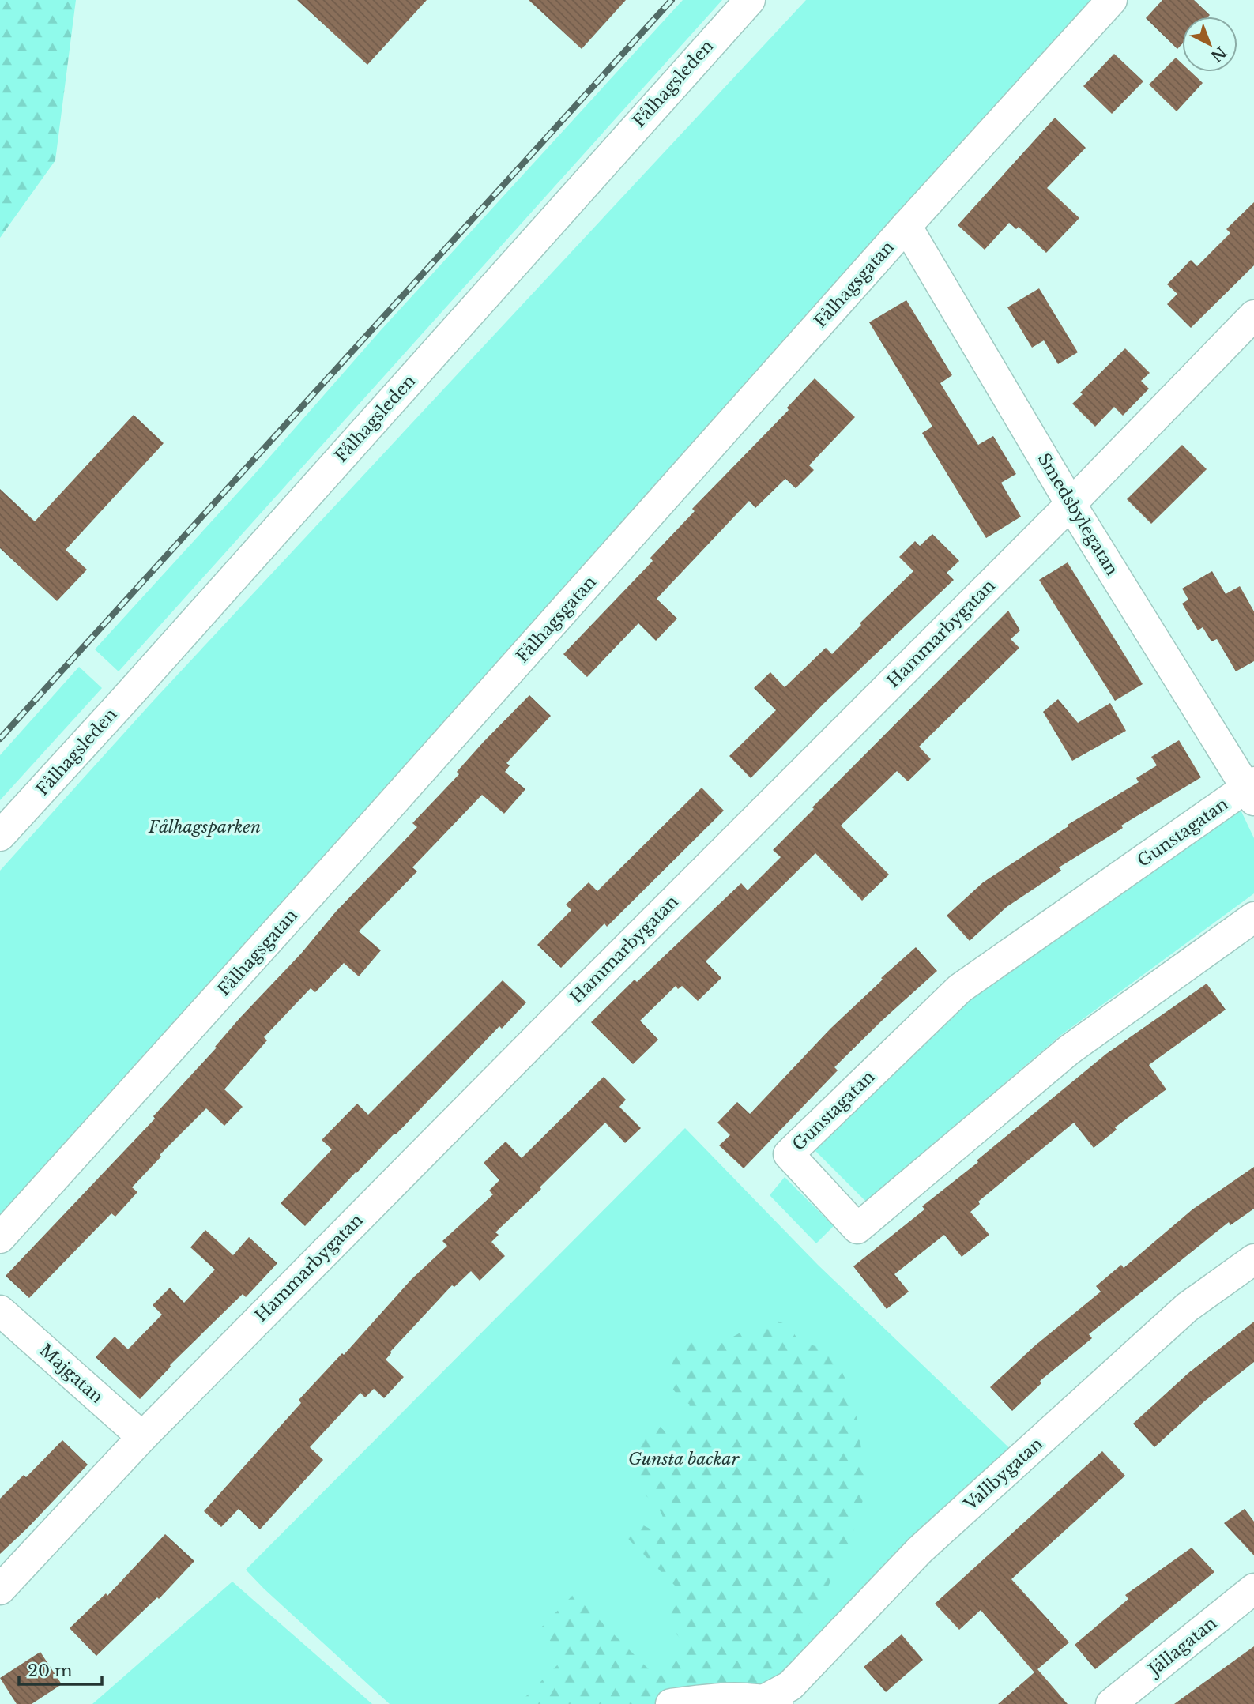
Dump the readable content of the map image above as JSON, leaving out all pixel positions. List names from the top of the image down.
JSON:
{
  "streets": {
    "street": [
      "Fålhagsleden",
      "Fålhagsgatan",
      "Smedsbylegatan",
      "Hammarbygatan",
      "Gunstagatan",
      "Majgatan",
      "Vallbygatan",
      "Jällagatan"
    ]
  },
  "crossings": [
    ["Fålhagsgatan", "Smedsbylegatan"],
    ["Smedsbylegatan", "Hammarbygatan"],
    ["Smedsbylegatan", "Gunstagatan"],
    ["Hammarbygatan", "Majgatan"]
  ],
  "parks": ["Fålhagsparken", "Gunsta backar"],
  "scale_bar": "20 m",
  "north": "bottom right"
}
